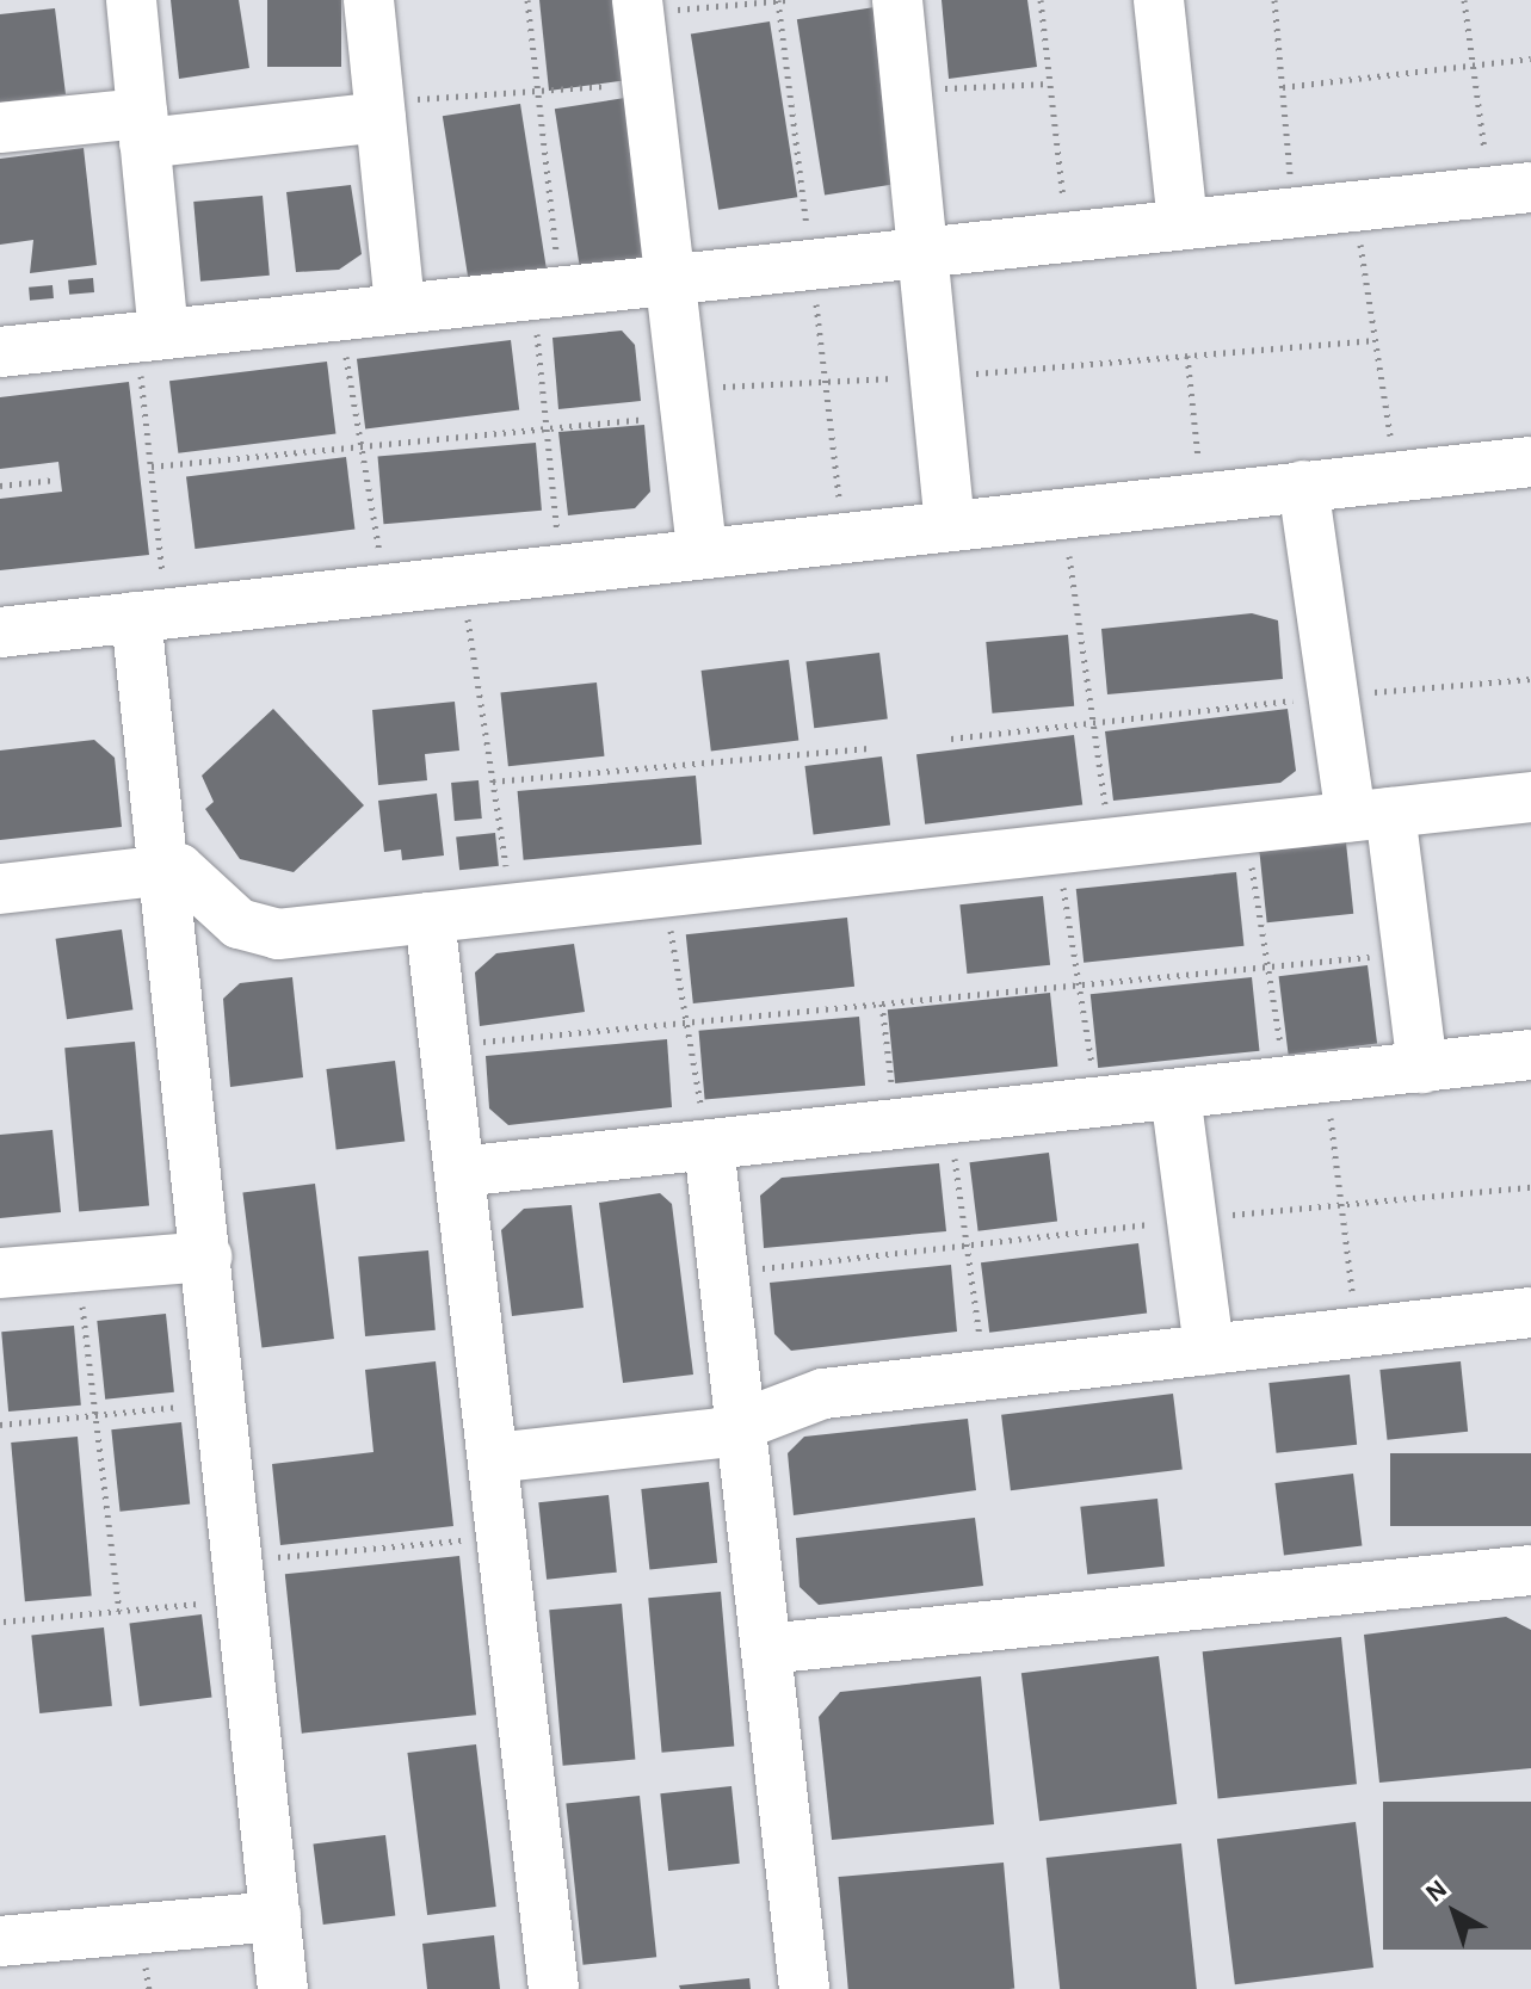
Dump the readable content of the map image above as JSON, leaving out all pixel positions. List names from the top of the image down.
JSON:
{
  "north": "top left"
}
